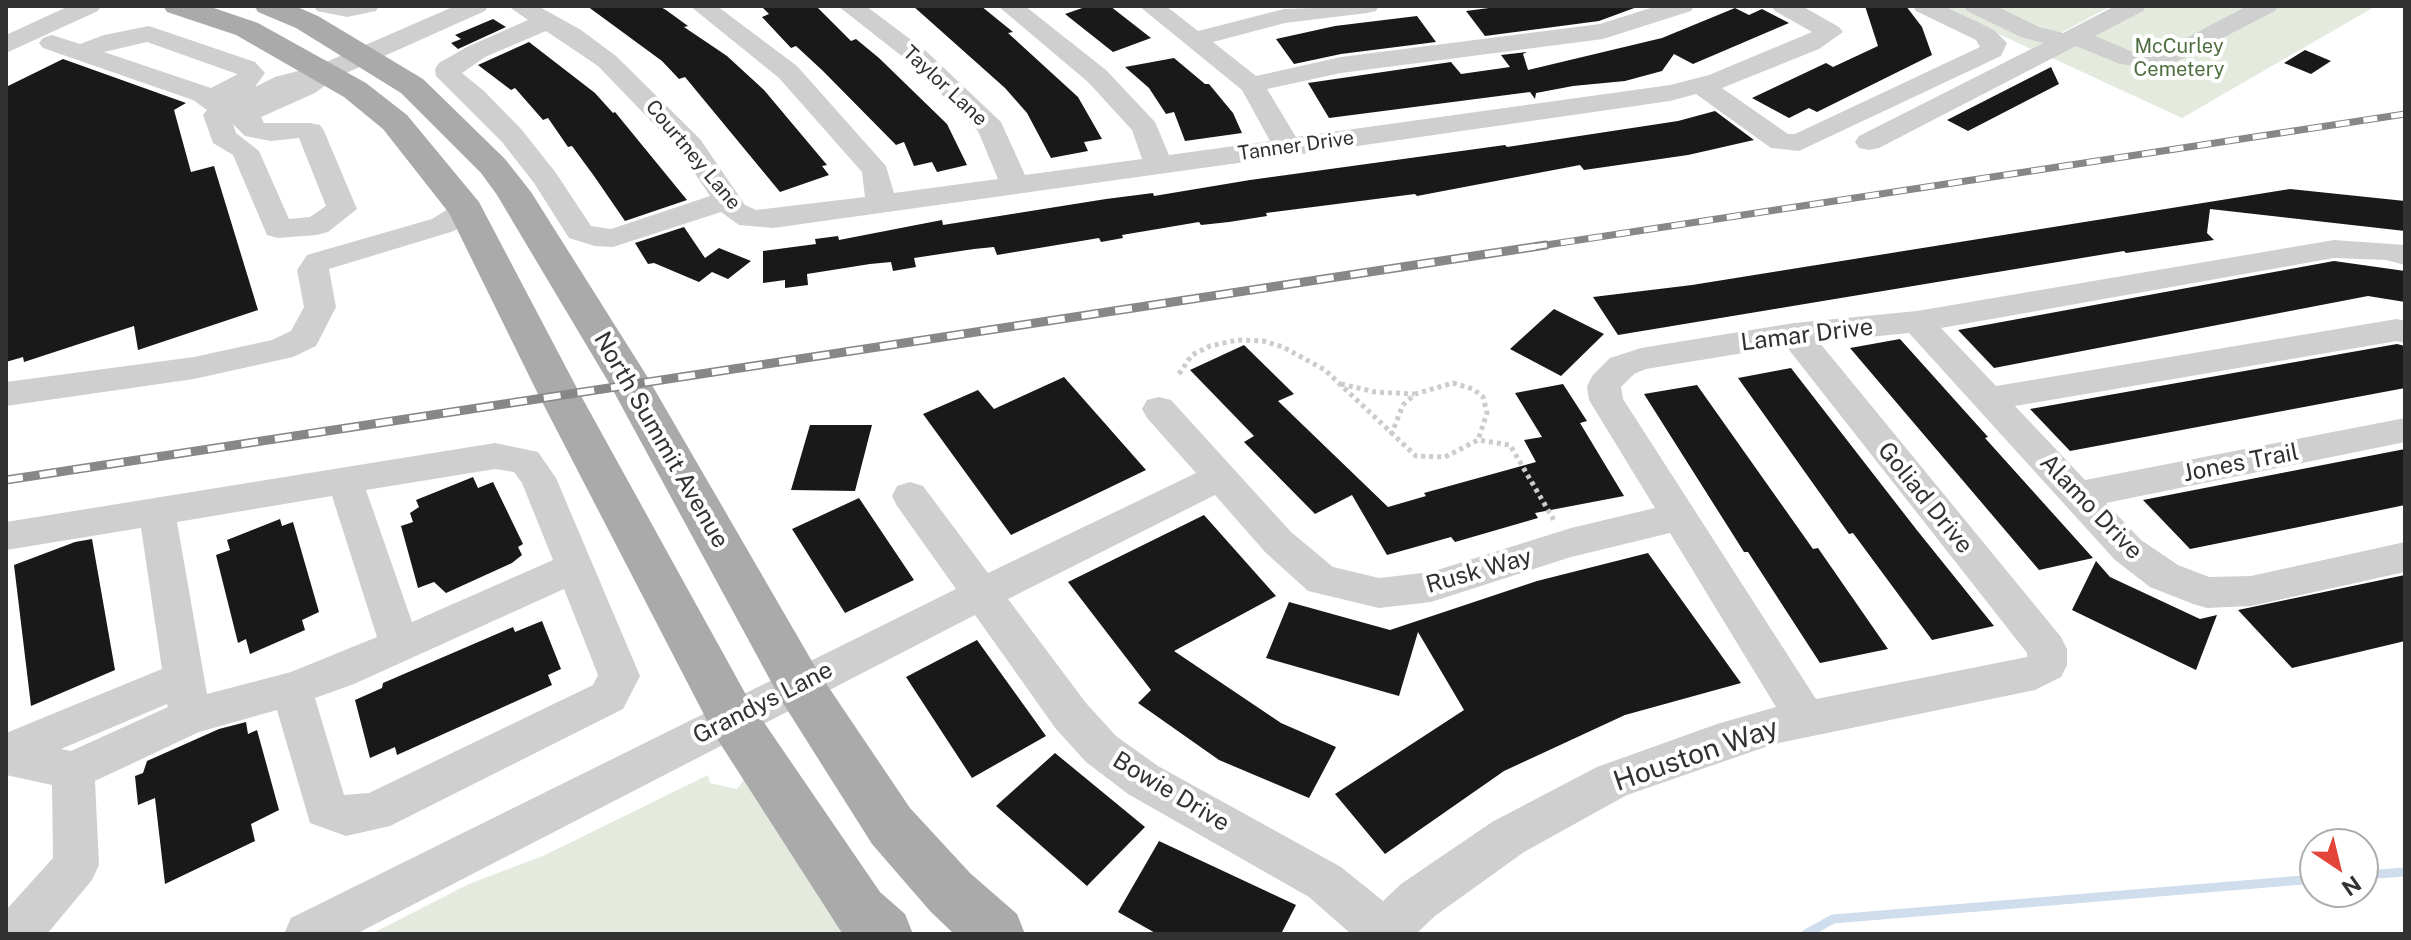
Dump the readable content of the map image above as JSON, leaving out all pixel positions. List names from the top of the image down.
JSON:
{
  "streets": {
    "main road": ["North Summit Avenue"],
    "street": [
      "Taylor Lane",
      "Tanner Drive",
      "Courtney Lane",
      "Lamar Drive",
      "Jones Trail",
      "Goliad Drive",
      "Alamo Drive",
      "Rusk Way",
      "Grandys Lane",
      "Houston Way",
      "Bowie Drive"
    ]
  },
  "crossings": [
    ["Taylor Lane", "Tanner Drive"],
    ["Tanner Drive", "Courtney Lane"],
    ["Lamar Drive", "Goliad Drive"],
    ["Lamar Drive", "Alamo Drive"],
    ["Lamar Drive", "Rusk Way"],
    ["Lamar Drive", "Houston Way"],
    ["North Summit Avenue", "Grandys Lane"],
    ["Jones Trail", "Alamo Drive"],
    ["Goliad Drive", "Houston Way"],
    ["Rusk Way", "Grandys Lane"],
    ["Grandys Lane", "Bowie Drive"],
    ["Houston Way", "Bowie Drive"]
  ],
  "parks": ["McCurley Cemetery"],
  "north": "bottom right"
}
